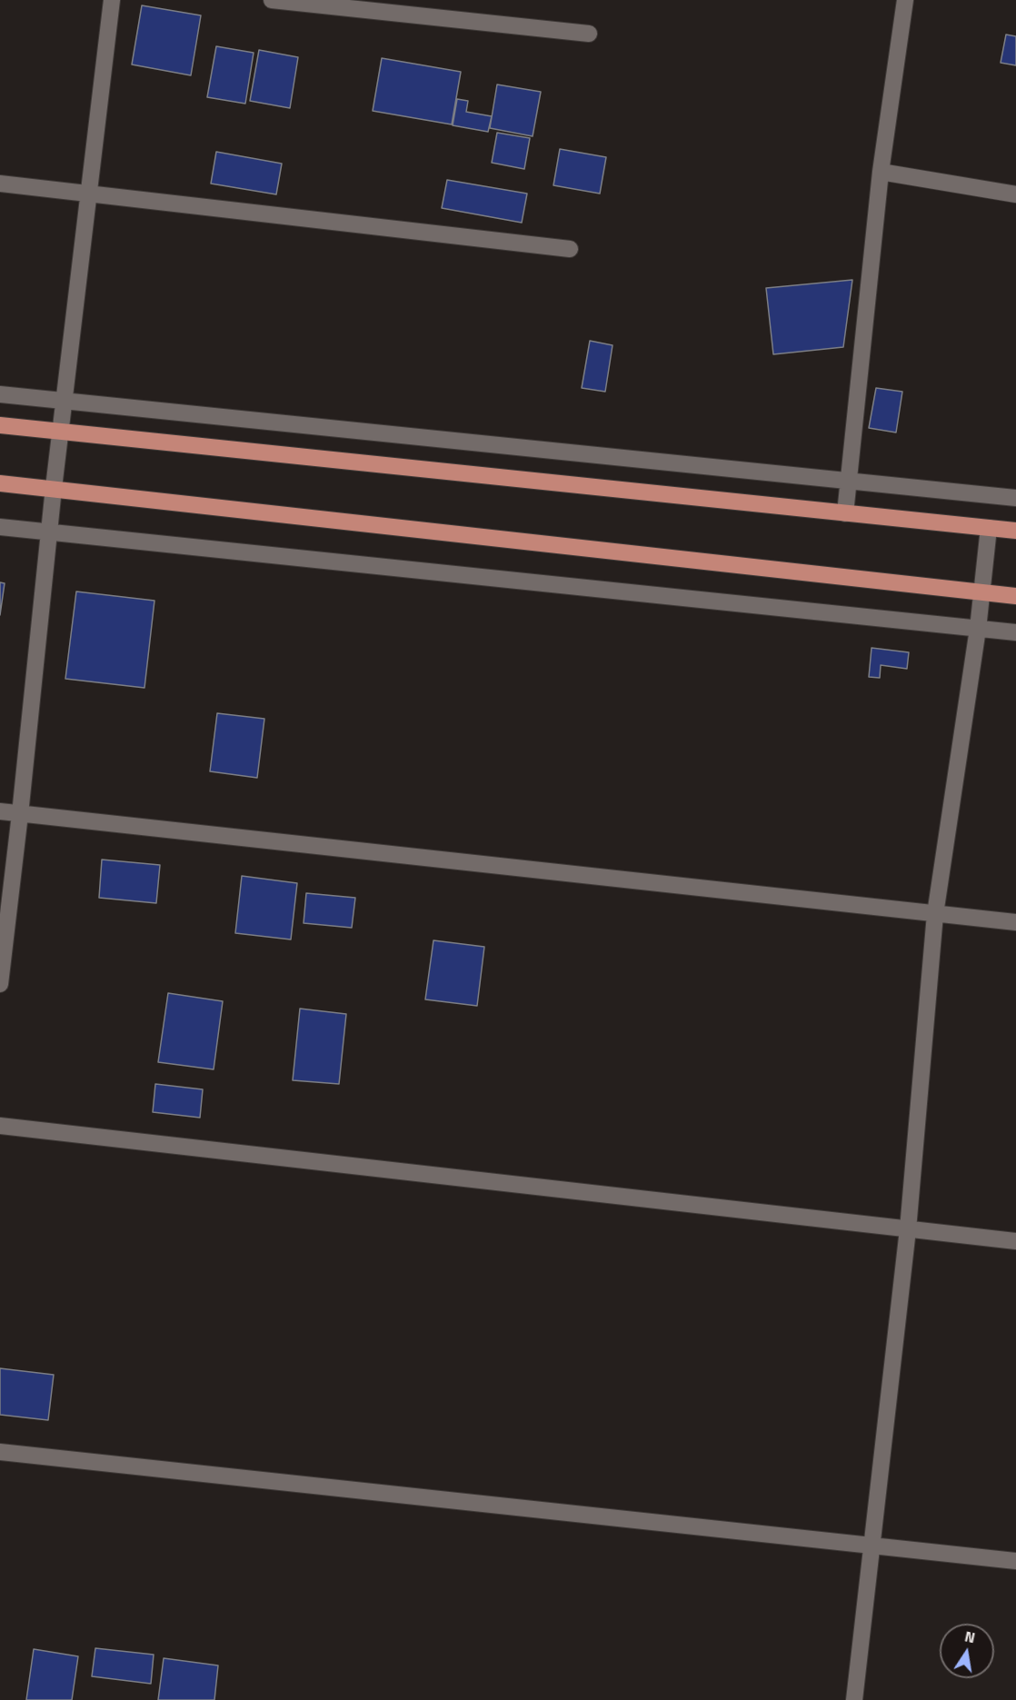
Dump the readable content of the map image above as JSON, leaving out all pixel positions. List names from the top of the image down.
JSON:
{
  "north": "top"
}
